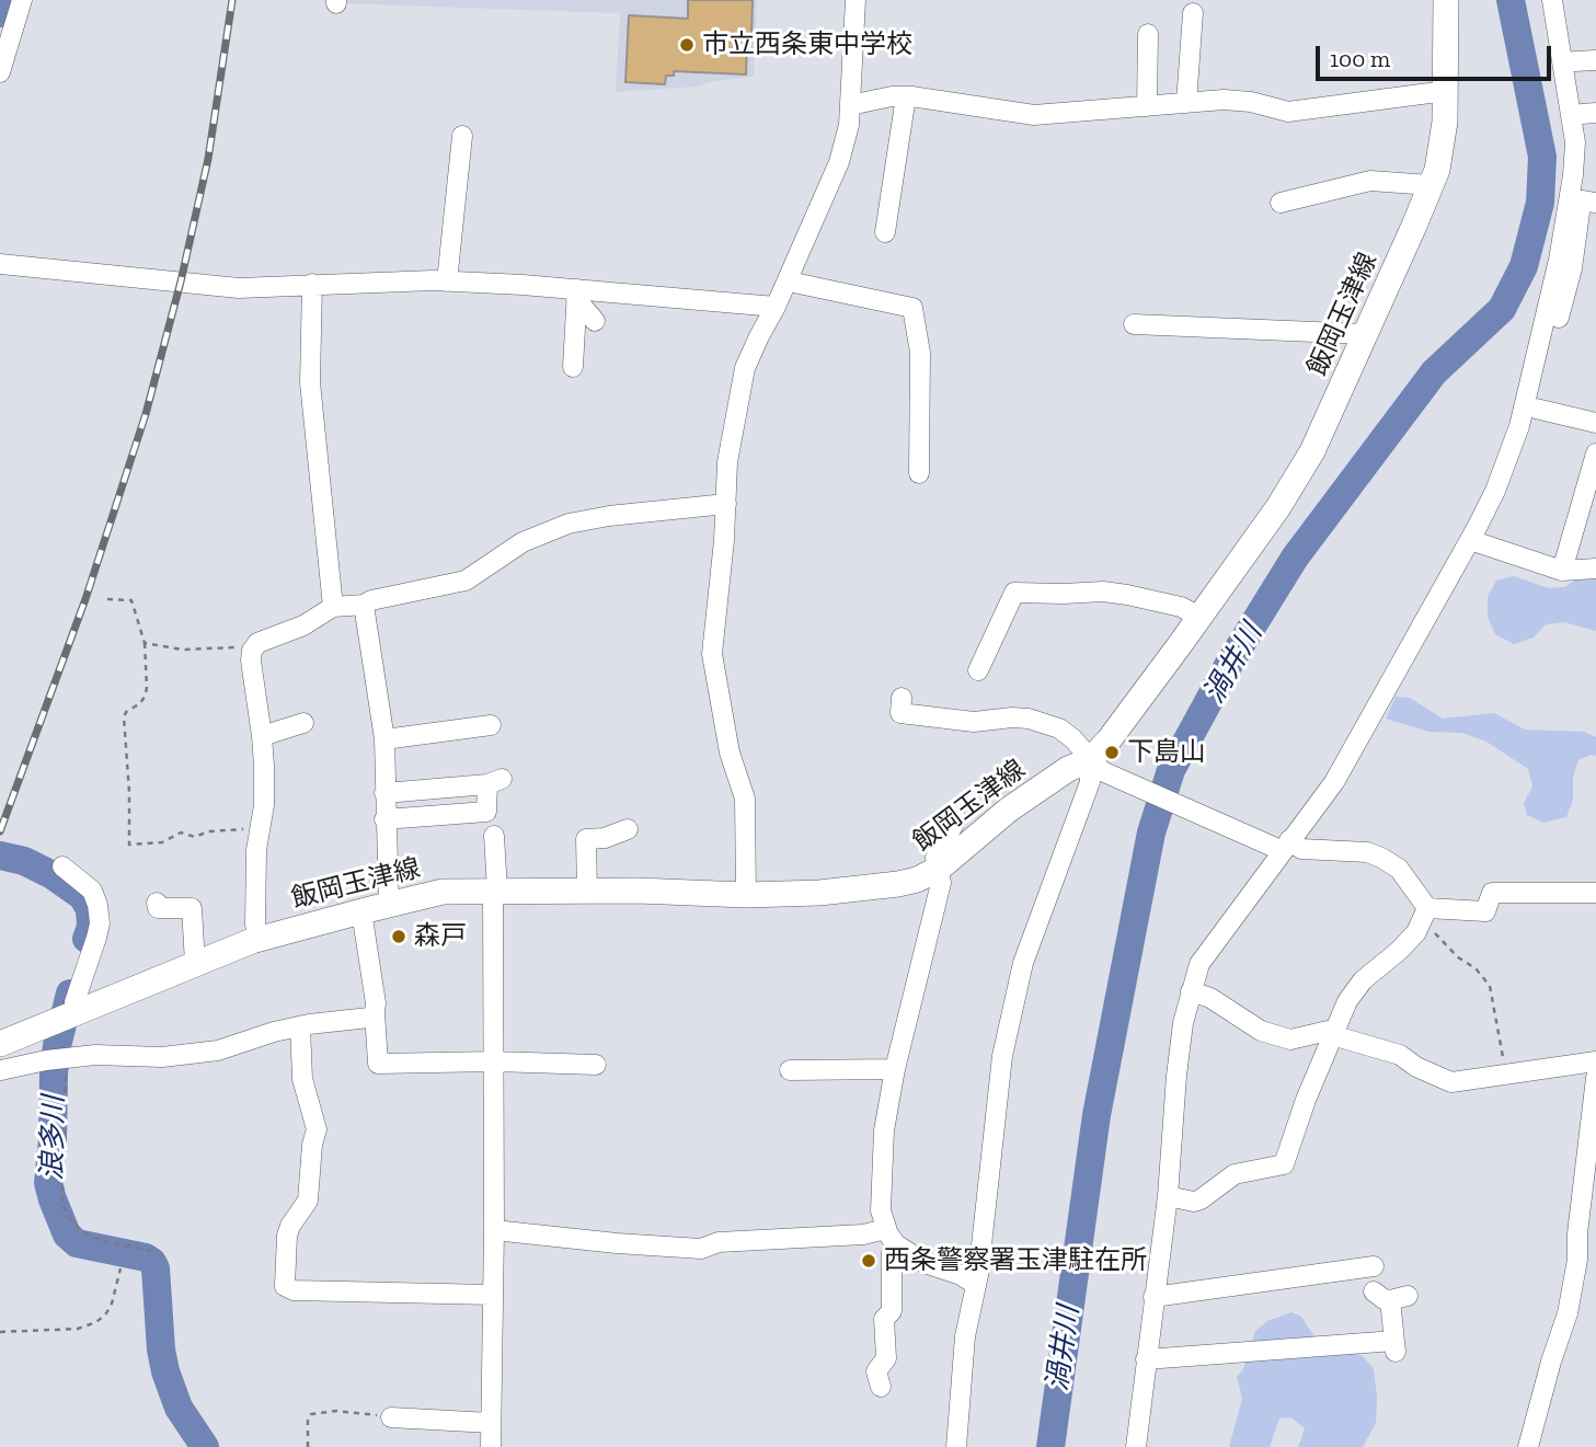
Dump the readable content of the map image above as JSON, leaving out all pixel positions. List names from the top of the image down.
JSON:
{
  "streets": {
    "main road": ["飯岡玉津線"]
  },
  "water": ["渦井川", "浪多川"],
  "places": [
    "市立西条東中学校",
    "下島山",
    "森戸",
    "西条警察署玉津駐在所"
  ],
  "scale_bar": "100 m"
}
